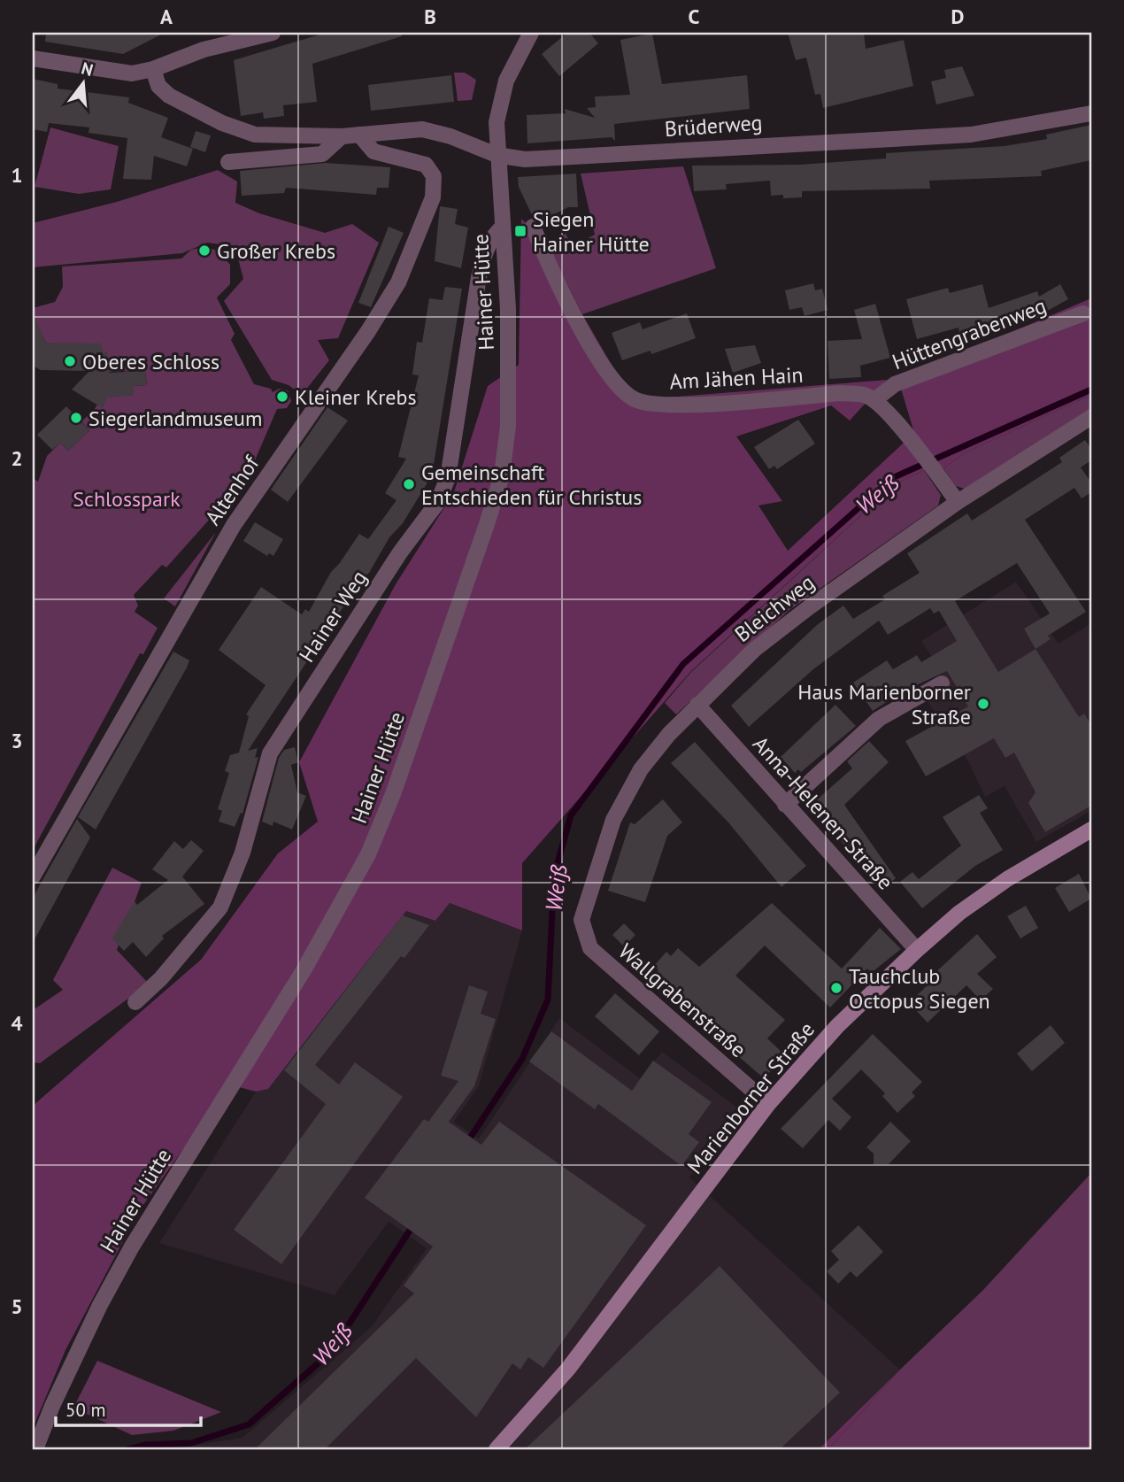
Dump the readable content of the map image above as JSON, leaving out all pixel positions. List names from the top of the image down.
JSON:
{
  "streets": {
    "main road": ["Marienborner Straße"],
    "street": [
      "Brüderweg",
      "Hainer Hütte",
      "Hüttengrabenweg",
      "Am Jähen Hain",
      "Altenhof",
      "Bleichweg",
      "Hainer Weg",
      "Anna-Helenen-Straße",
      "Wallgrabenstraße"
    ]
  },
  "crossings": [
    ["Brüderweg", "Hainer Hütte"],
    ["Brüderweg", "Altenhof"],
    ["Hainer Hütte", "Hainer Weg"],
    ["Hüttengrabenweg", "Am Jähen Hain"],
    ["Bleichweg", "Anna-Helenen-Straße"],
    ["Bleichweg", "Wallgrabenstraße"],
    ["Anna-Helenen-Straße", "Marienborner Straße"],
    ["Wallgrabenstraße", "Marienborner Straße"]
  ],
  "water": ["Weiß"],
  "parks": ["Schlosspark"],
  "places": {
    "transit": ["Siegen Hainer Hütte"],
    "other": [
      "Großer Krebs",
      "Oberes Schloss",
      "Kleiner Krebs",
      "Siegerlandmuseum",
      "Gemeinschaft Entschieden für Christus",
      "Haus Marienborner Straße",
      "Tauchclub Octopus Siegen"
    ]
  },
  "scale_bar": "50 m",
  "north": "top",
  "grid": {
    "columns": [
      "A",
      "B",
      "C",
      "D"
    ],
    "rows": [
      "1",
      "2",
      "3",
      "4",
      "5"
    ]
  }
}
